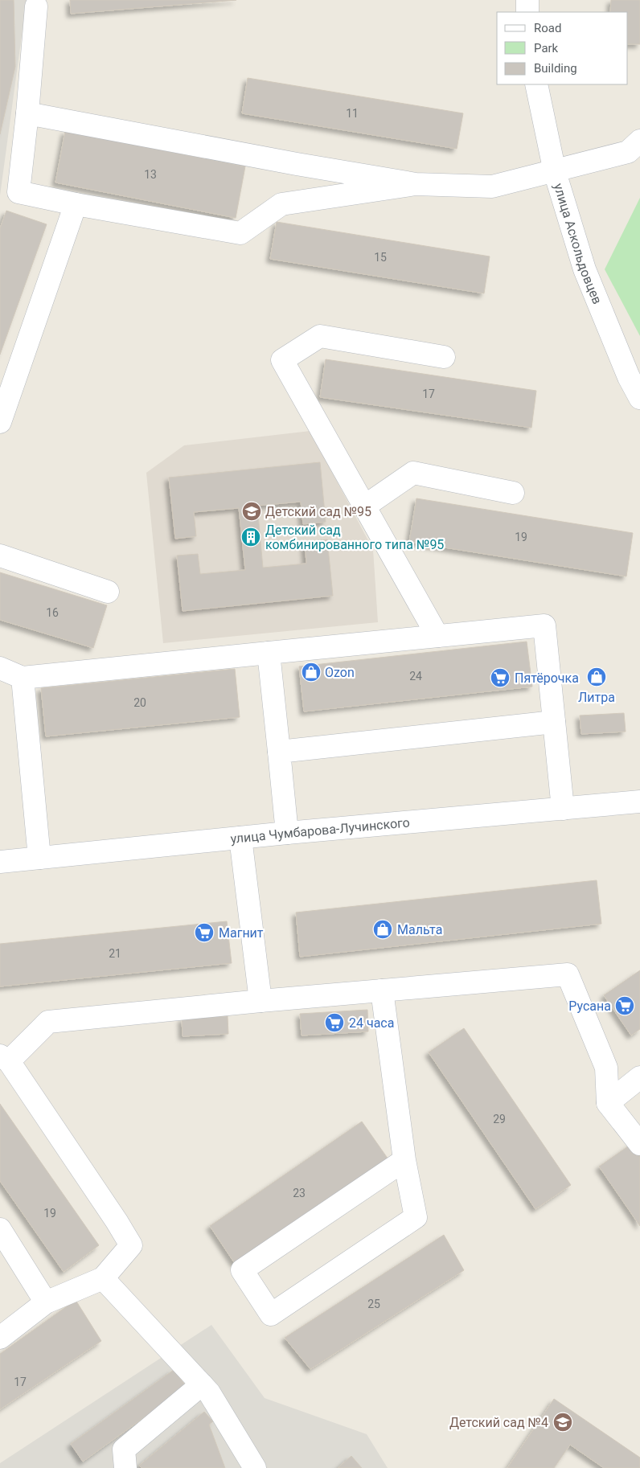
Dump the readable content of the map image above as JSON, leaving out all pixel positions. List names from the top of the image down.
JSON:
{
  "streets": {
    "street": ["улица Аскольдовцев", "улица Чумбарова-Лучинского"]
  },
  "places": {
    "school or university": ["Детский сад №95", "Детский сад №4"],
    "building": ["Детский сад комбинированного типа №95"],
    "shop": ["Ozon", "Литра", "Мальта"],
    "supermarket": [
      "Пятёрочка",
      "Магнит",
      "Русана",
      "24 часа"
    ]
  },
  "house_numbers": [
    "11",
    "13",
    "15",
    "17",
    "19",
    "16",
    "24",
    "20",
    "21",
    "29",
    "23",
    "19",
    "25",
    "17"
  ],
  "legend": ["Road", "Park", "Building"]
}
